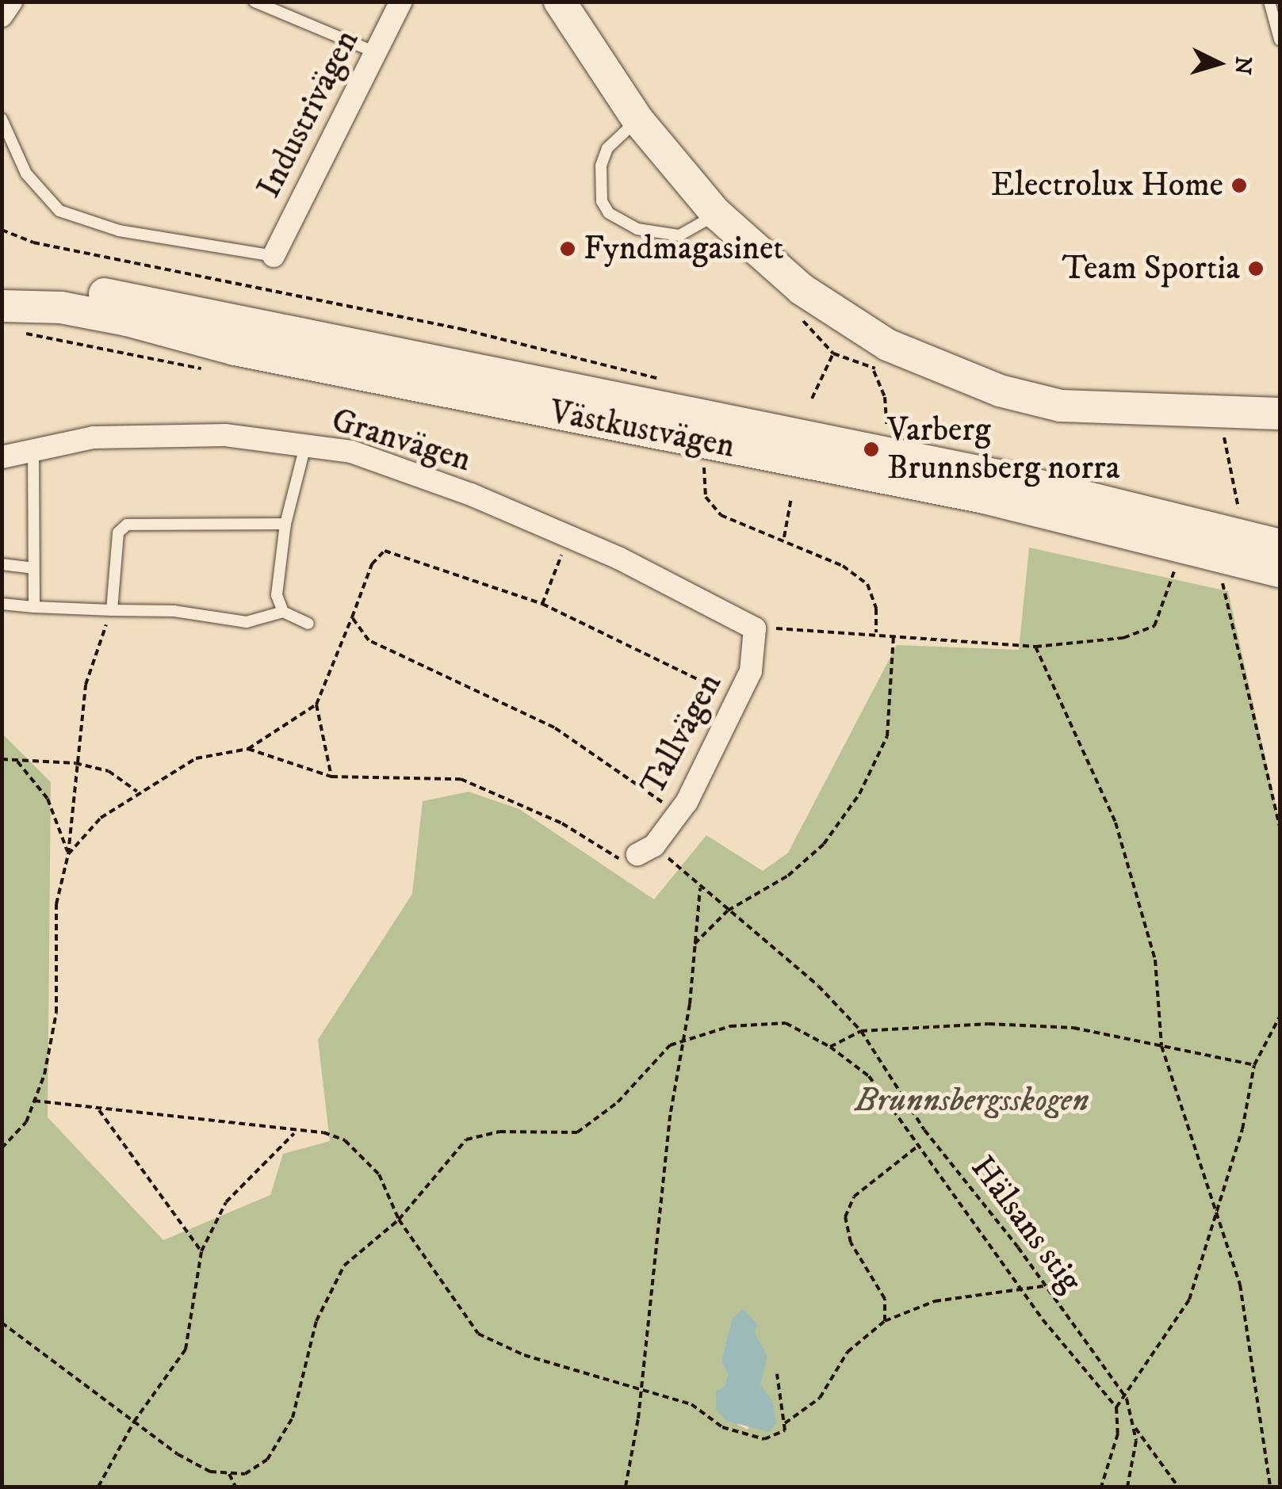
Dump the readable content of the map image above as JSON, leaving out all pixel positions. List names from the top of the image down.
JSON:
{
  "streets": {
    "street": [
      "Industrivägen",
      "Västkustvägen",
      "Granvägen",
      "Tallvägen"
    ],
    "path": ["Hälsans stig"]
  },
  "crossings": [
    ["Granvägen", "Tallvägen"],
    ["Tallvägen", "Hälsans stig"]
  ],
  "parks": ["Brunnsbergsskogen"],
  "places": [
    "Electrolux Home",
    "Fyndmagasinet",
    "Team Sportia",
    "Varberg Brunnsberg norra"
  ],
  "north": "right"
}
